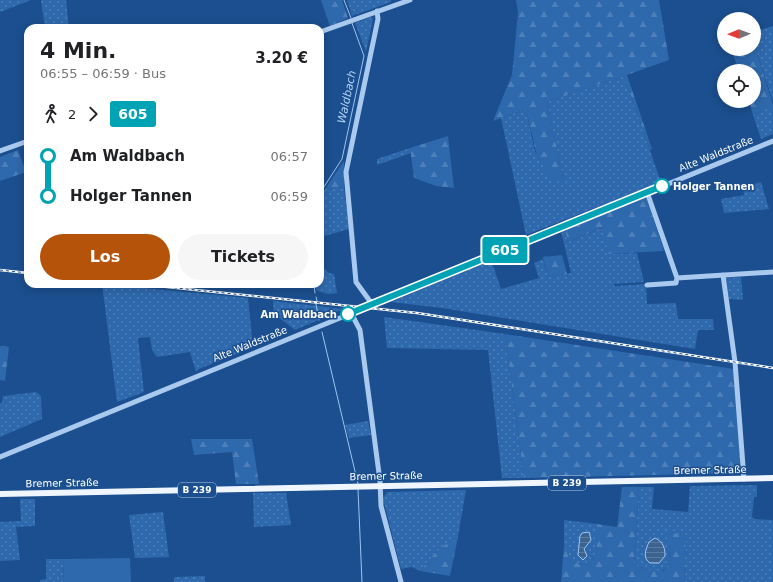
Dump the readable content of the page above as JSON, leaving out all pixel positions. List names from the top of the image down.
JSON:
{
  "streets": {
    "main road": ["Bremer Straße", "B 239"],
    "street": ["Alte Waldstraße"]
  },
  "water": ["Waldbach"],
  "places": ["Holger Tannen", "Am Waldbach"],
  "lines": ["bus line 605"],
  "north": "left",
  "page": {
    "on_map": "605",
    "heading": ["4 Min.", "06:55 – 06:59 · Bus", "3.20 €"],
    "legs": ["2", "605"],
    "list": [
      {
        "name": "Am Waldbach",
        "value": "06:57"
      },
      {
        "name": "Holger Tannen",
        "value": "06:59"
      }
    ],
    "buttons": ["Los", "Tickets"]
  }
}
